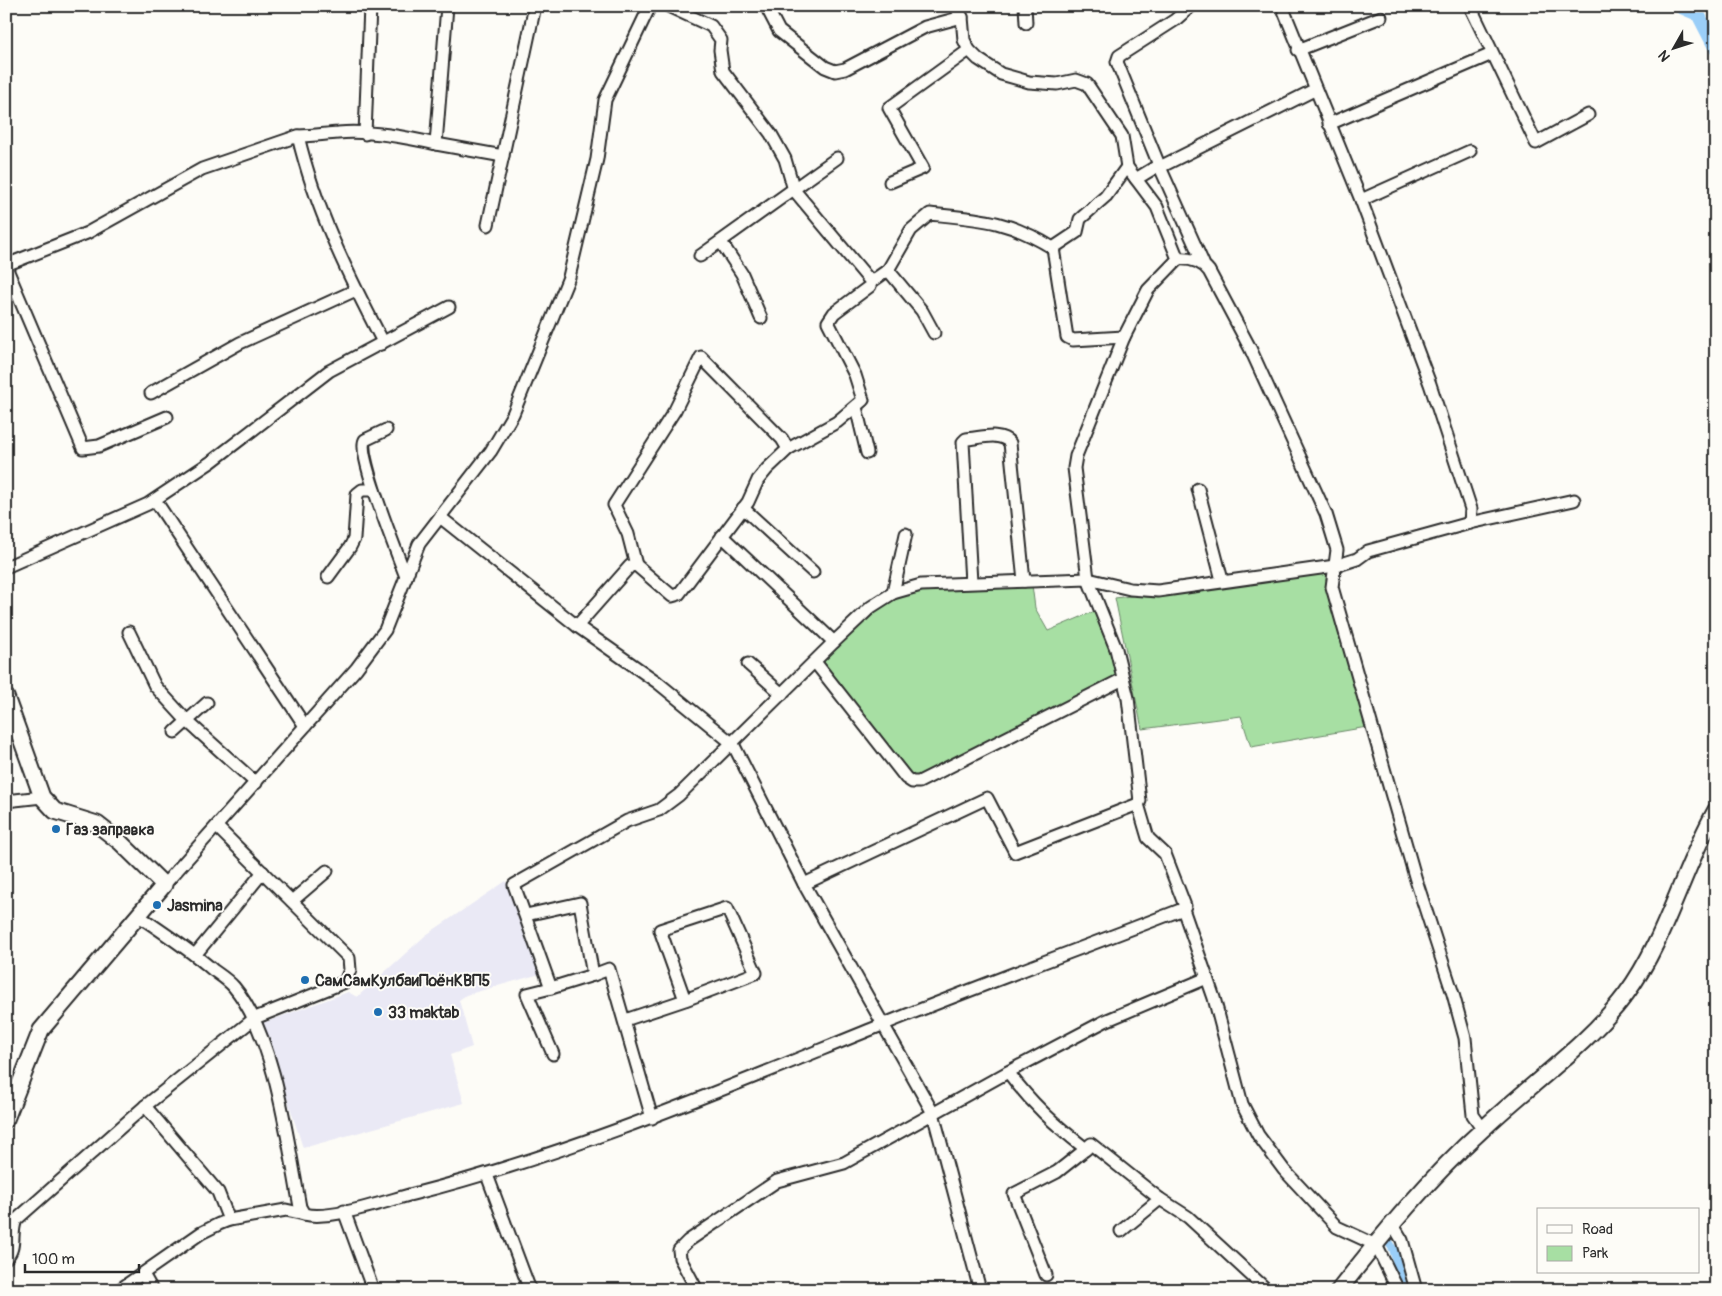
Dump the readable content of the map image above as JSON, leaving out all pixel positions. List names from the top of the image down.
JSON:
{
  "places": [
    "Газ заправка",
    "Jasmina",
    "СамСамКулбаиПоёнКВП5",
    "33 maktab"
  ],
  "legend": ["Road", "Park"],
  "scale_bar": "100 m",
  "north": "bottom left"
}
